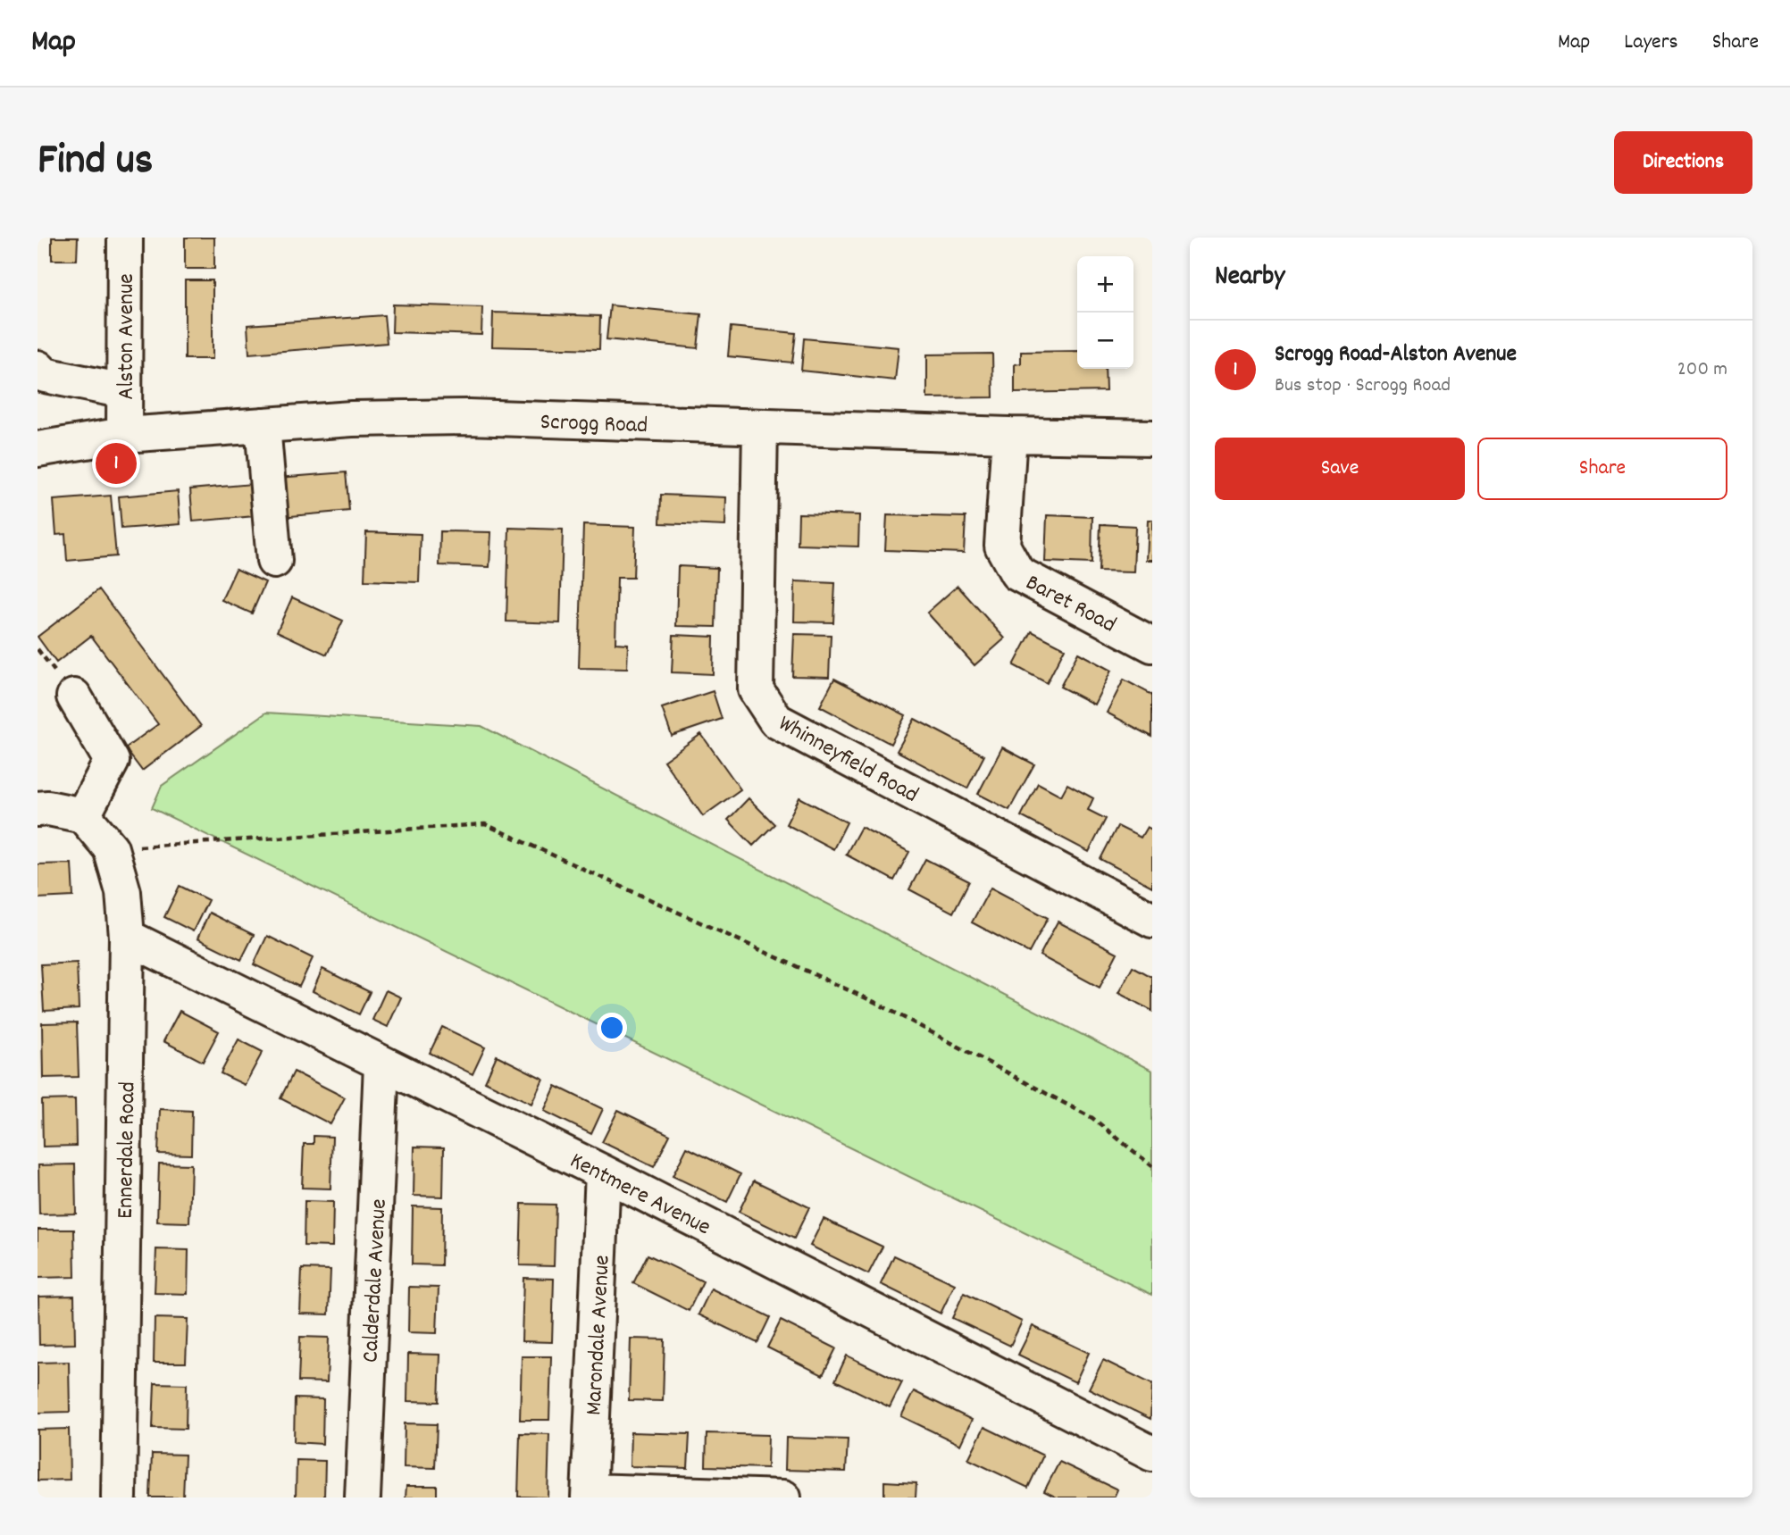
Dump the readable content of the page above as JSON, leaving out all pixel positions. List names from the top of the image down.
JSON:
{
  "streets": {
    "street": [
      "Alston Avenue",
      "Scrogg Road",
      "Baret Road",
      "Whinneyfield Road",
      "Ennerdale Road",
      "Kentmere Avenue",
      "Calderdale Avenue",
      "Marondale Avenue"
    ]
  },
  "crossings": [
    ["Alston Avenue", "Scrogg Road"],
    ["Scrogg Road", "Baret Road"],
    ["Scrogg Road", "Whinneyfield Road"],
    ["Ennerdale Road", "Kentmere Avenue"],
    ["Kentmere Avenue", "Calderdale Avenue"],
    ["Kentmere Avenue", "Marondale Avenue"]
  ],
  "page": {
    "header": "Map",
    "nav": ["Map", "Layers", "Share"],
    "title": "Find us",
    "buttons": [
      "Directions",
      ["Save", "Share"]
    ],
    "heading": "Nearby",
    "map_buttons": ["+", "−"],
    "list": [
      {
        "mark": "1",
        "name": "Scrogg Road-Alston Avenue",
        "note": "Bus stop · Scrogg Road",
        "value": "200 m"
      }
    ],
    "pins": "1"
  }
}
